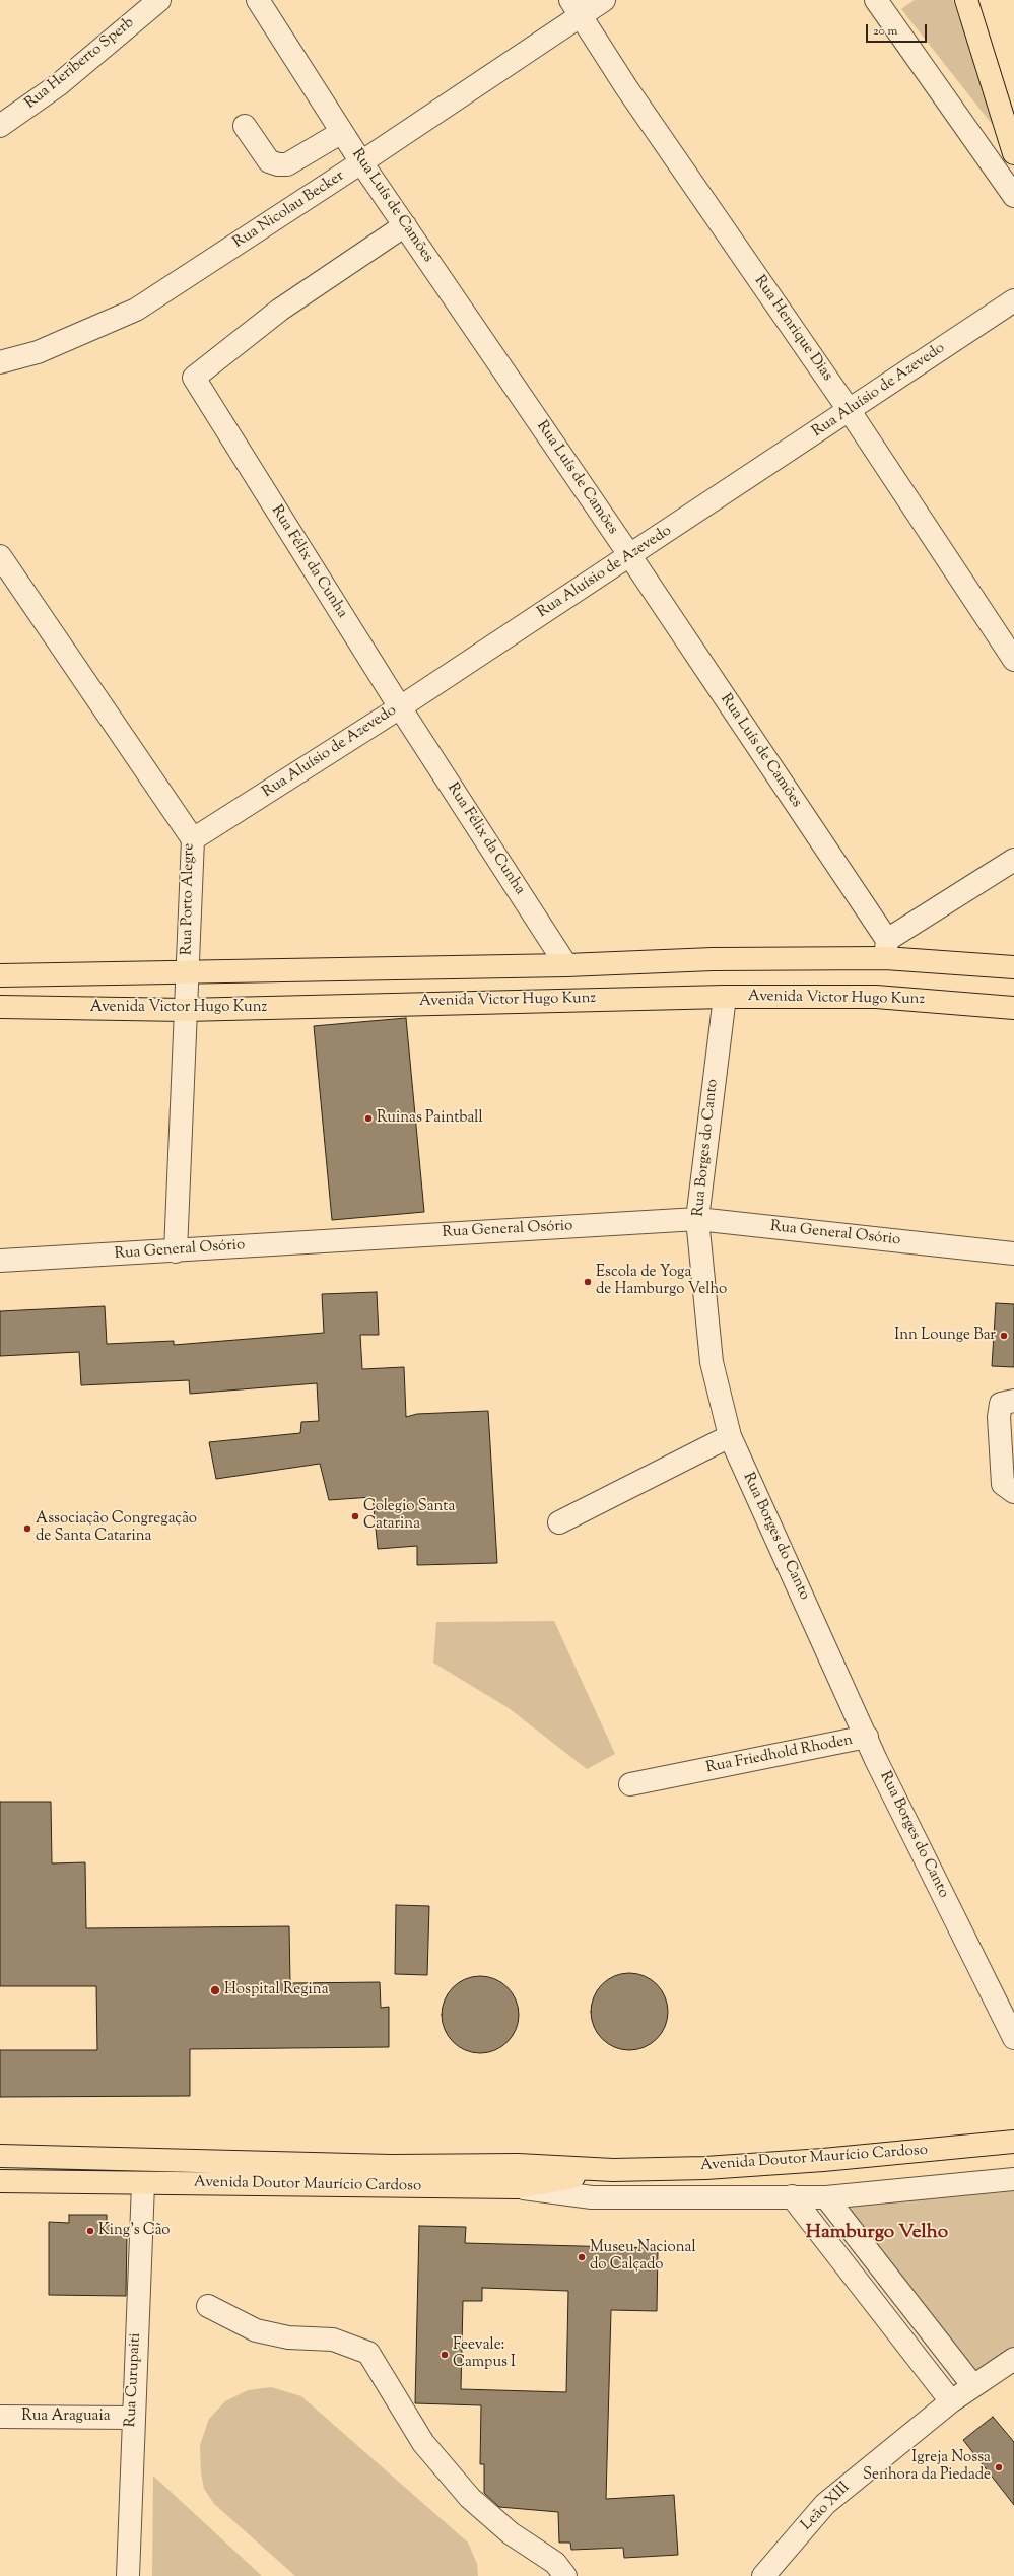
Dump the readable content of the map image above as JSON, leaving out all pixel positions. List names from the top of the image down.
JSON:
{
  "streets": {
    "main road": ["Avenida Victor Hugo Kunz", "Avenida Doutor Maurício Cardoso"],
    "street": [
      "Rua Heriberto Sperb",
      "Rua Luís de Camões",
      "Rua Nicolau Becker",
      "Rua Henrique Dias",
      "Rua Aluísio de Azevedo",
      "Rua Félix da Cunha",
      "Rua Porto Alegre",
      "Rua Borges do Canto",
      "Rua General Osório",
      "Rua Friedhold Rhoden",
      "Rua Curupaiti",
      "Rua Araguaia",
      "Leão XIII"
    ]
  },
  "crossings": [
    ["Rua Luís de Camões", "Rua Nicolau Becker"],
    ["Rua Luís de Camões", "Rua Aluísio de Azevedo"],
    ["Rua Luís de Camões", "Rua Félix da Cunha"],
    ["Rua Nicolau Becker", "Rua Henrique Dias"],
    ["Rua Henrique Dias", "Rua Aluísio de Azevedo"],
    ["Rua Aluísio de Azevedo", "Rua Félix da Cunha"],
    ["Rua Aluísio de Azevedo", "Rua Porto Alegre"],
    ["Rua Porto Alegre", "Avenida Victor Hugo Kunz"],
    ["Rua Porto Alegre", "Rua General Osório"],
    ["Avenida Victor Hugo Kunz", "Rua Borges do Canto"],
    ["Rua Borges do Canto", "Rua General Osório"],
    ["Rua Borges do Canto", "Rua Friedhold Rhoden"],
    ["Avenida Doutor Maurício Cardoso", "Rua Curupaiti"],
    ["Rua Curupaiti", "Rua Araguaia"]
  ],
  "districts": ["Hamburgo Velho"],
  "places": [
    "Ruinas Paintball",
    "Escola de Yoga de Hamburgo Velho",
    "Inn Lounge Bar",
    "Colegio Santa Catarina",
    "Associação Congregação de Santa Catarina",
    "Hospital Regina",
    "King's Cão",
    "Museu Nacional do Calçado",
    "Feevale: Campus I",
    "Igreja Nossa Senhora da Piedade"
  ],
  "scale_bar": "20 m"
}
